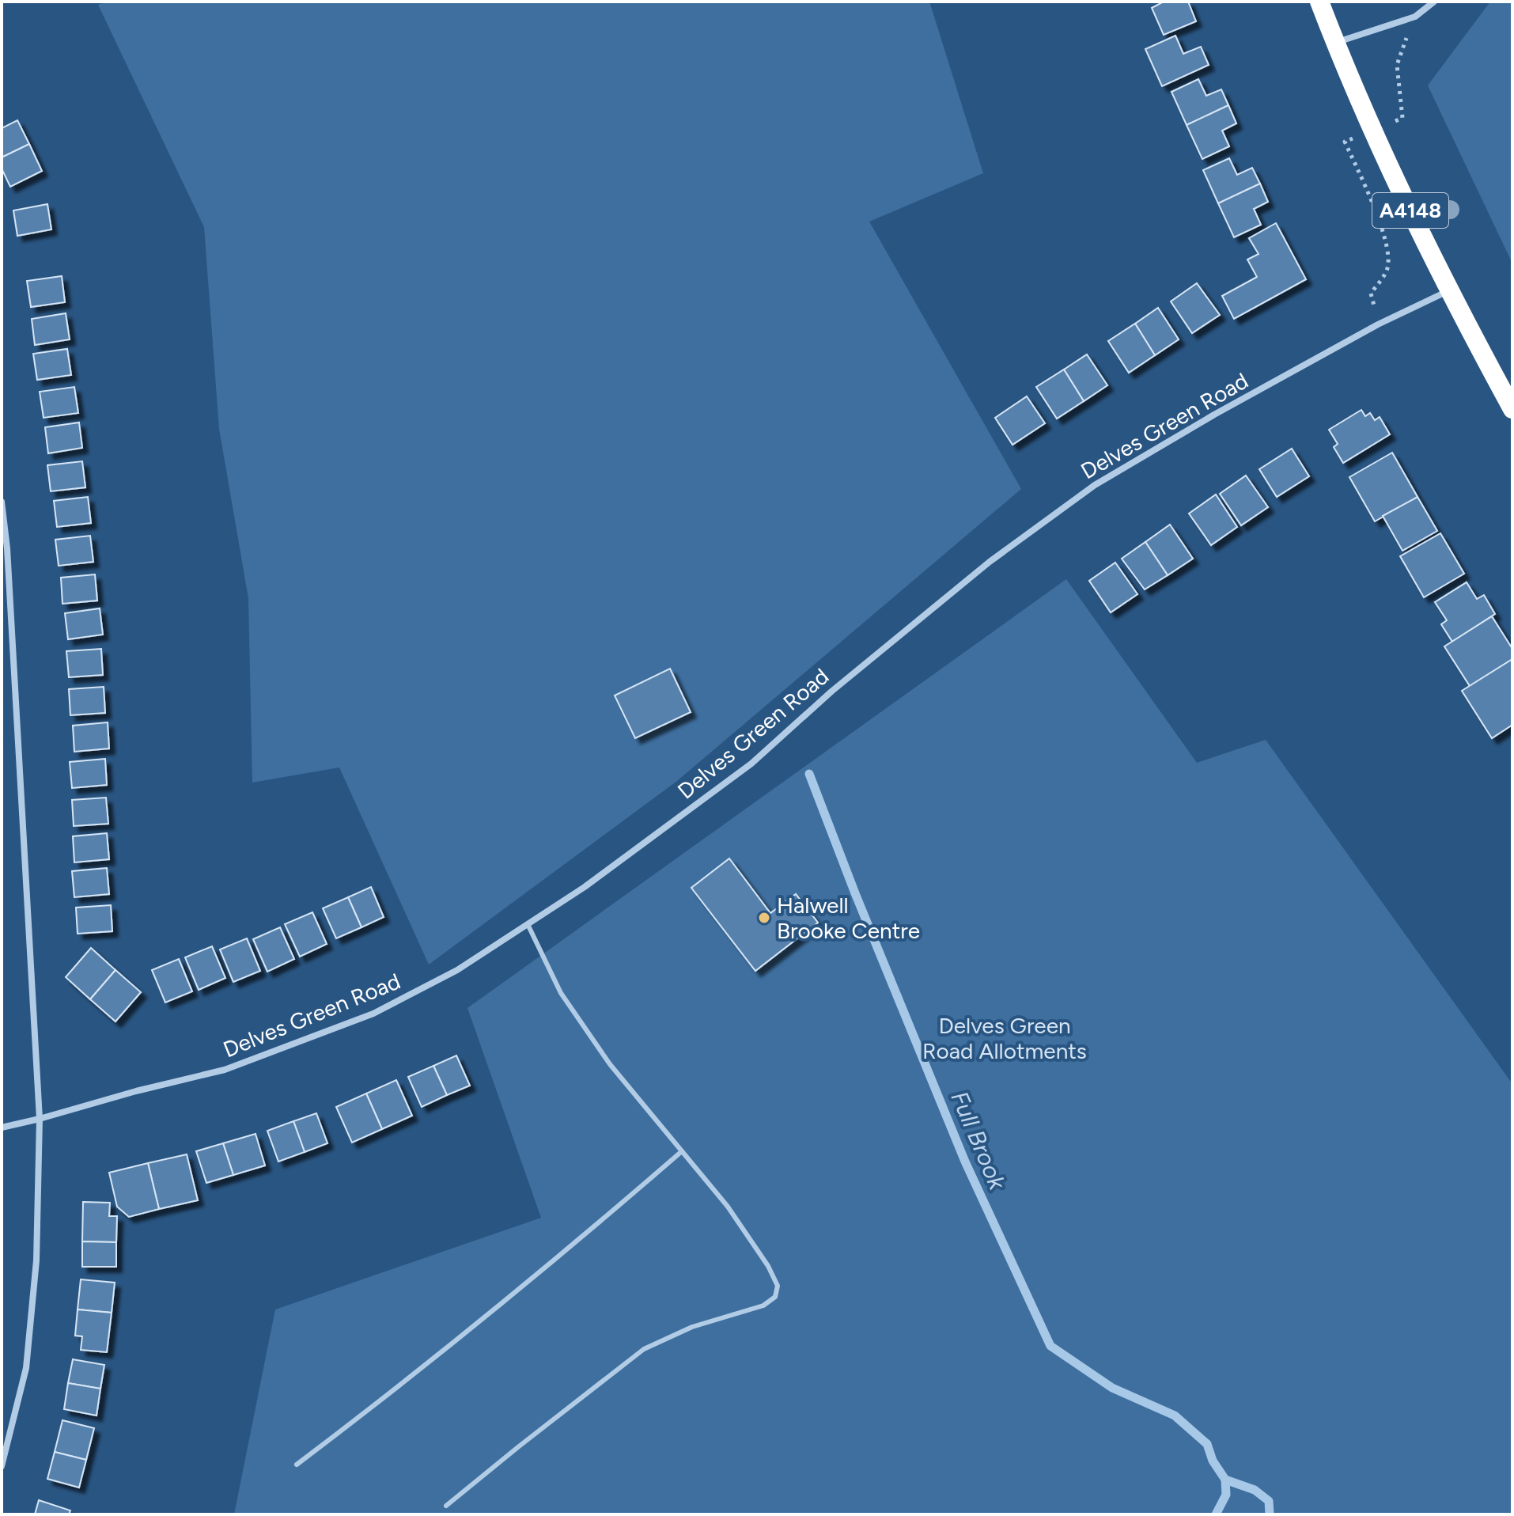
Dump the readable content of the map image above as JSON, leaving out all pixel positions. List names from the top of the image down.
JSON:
{
  "streets": {
    "highway": ["A4148"],
    "street": ["Delves Green Road"]
  },
  "crossings": [
    ["A4148", "Delves Green Road"]
  ],
  "water": ["Full Brook"],
  "parks": ["Delves Green Road Allotments"],
  "places": ["Halwell Brooke Centre"]
}
